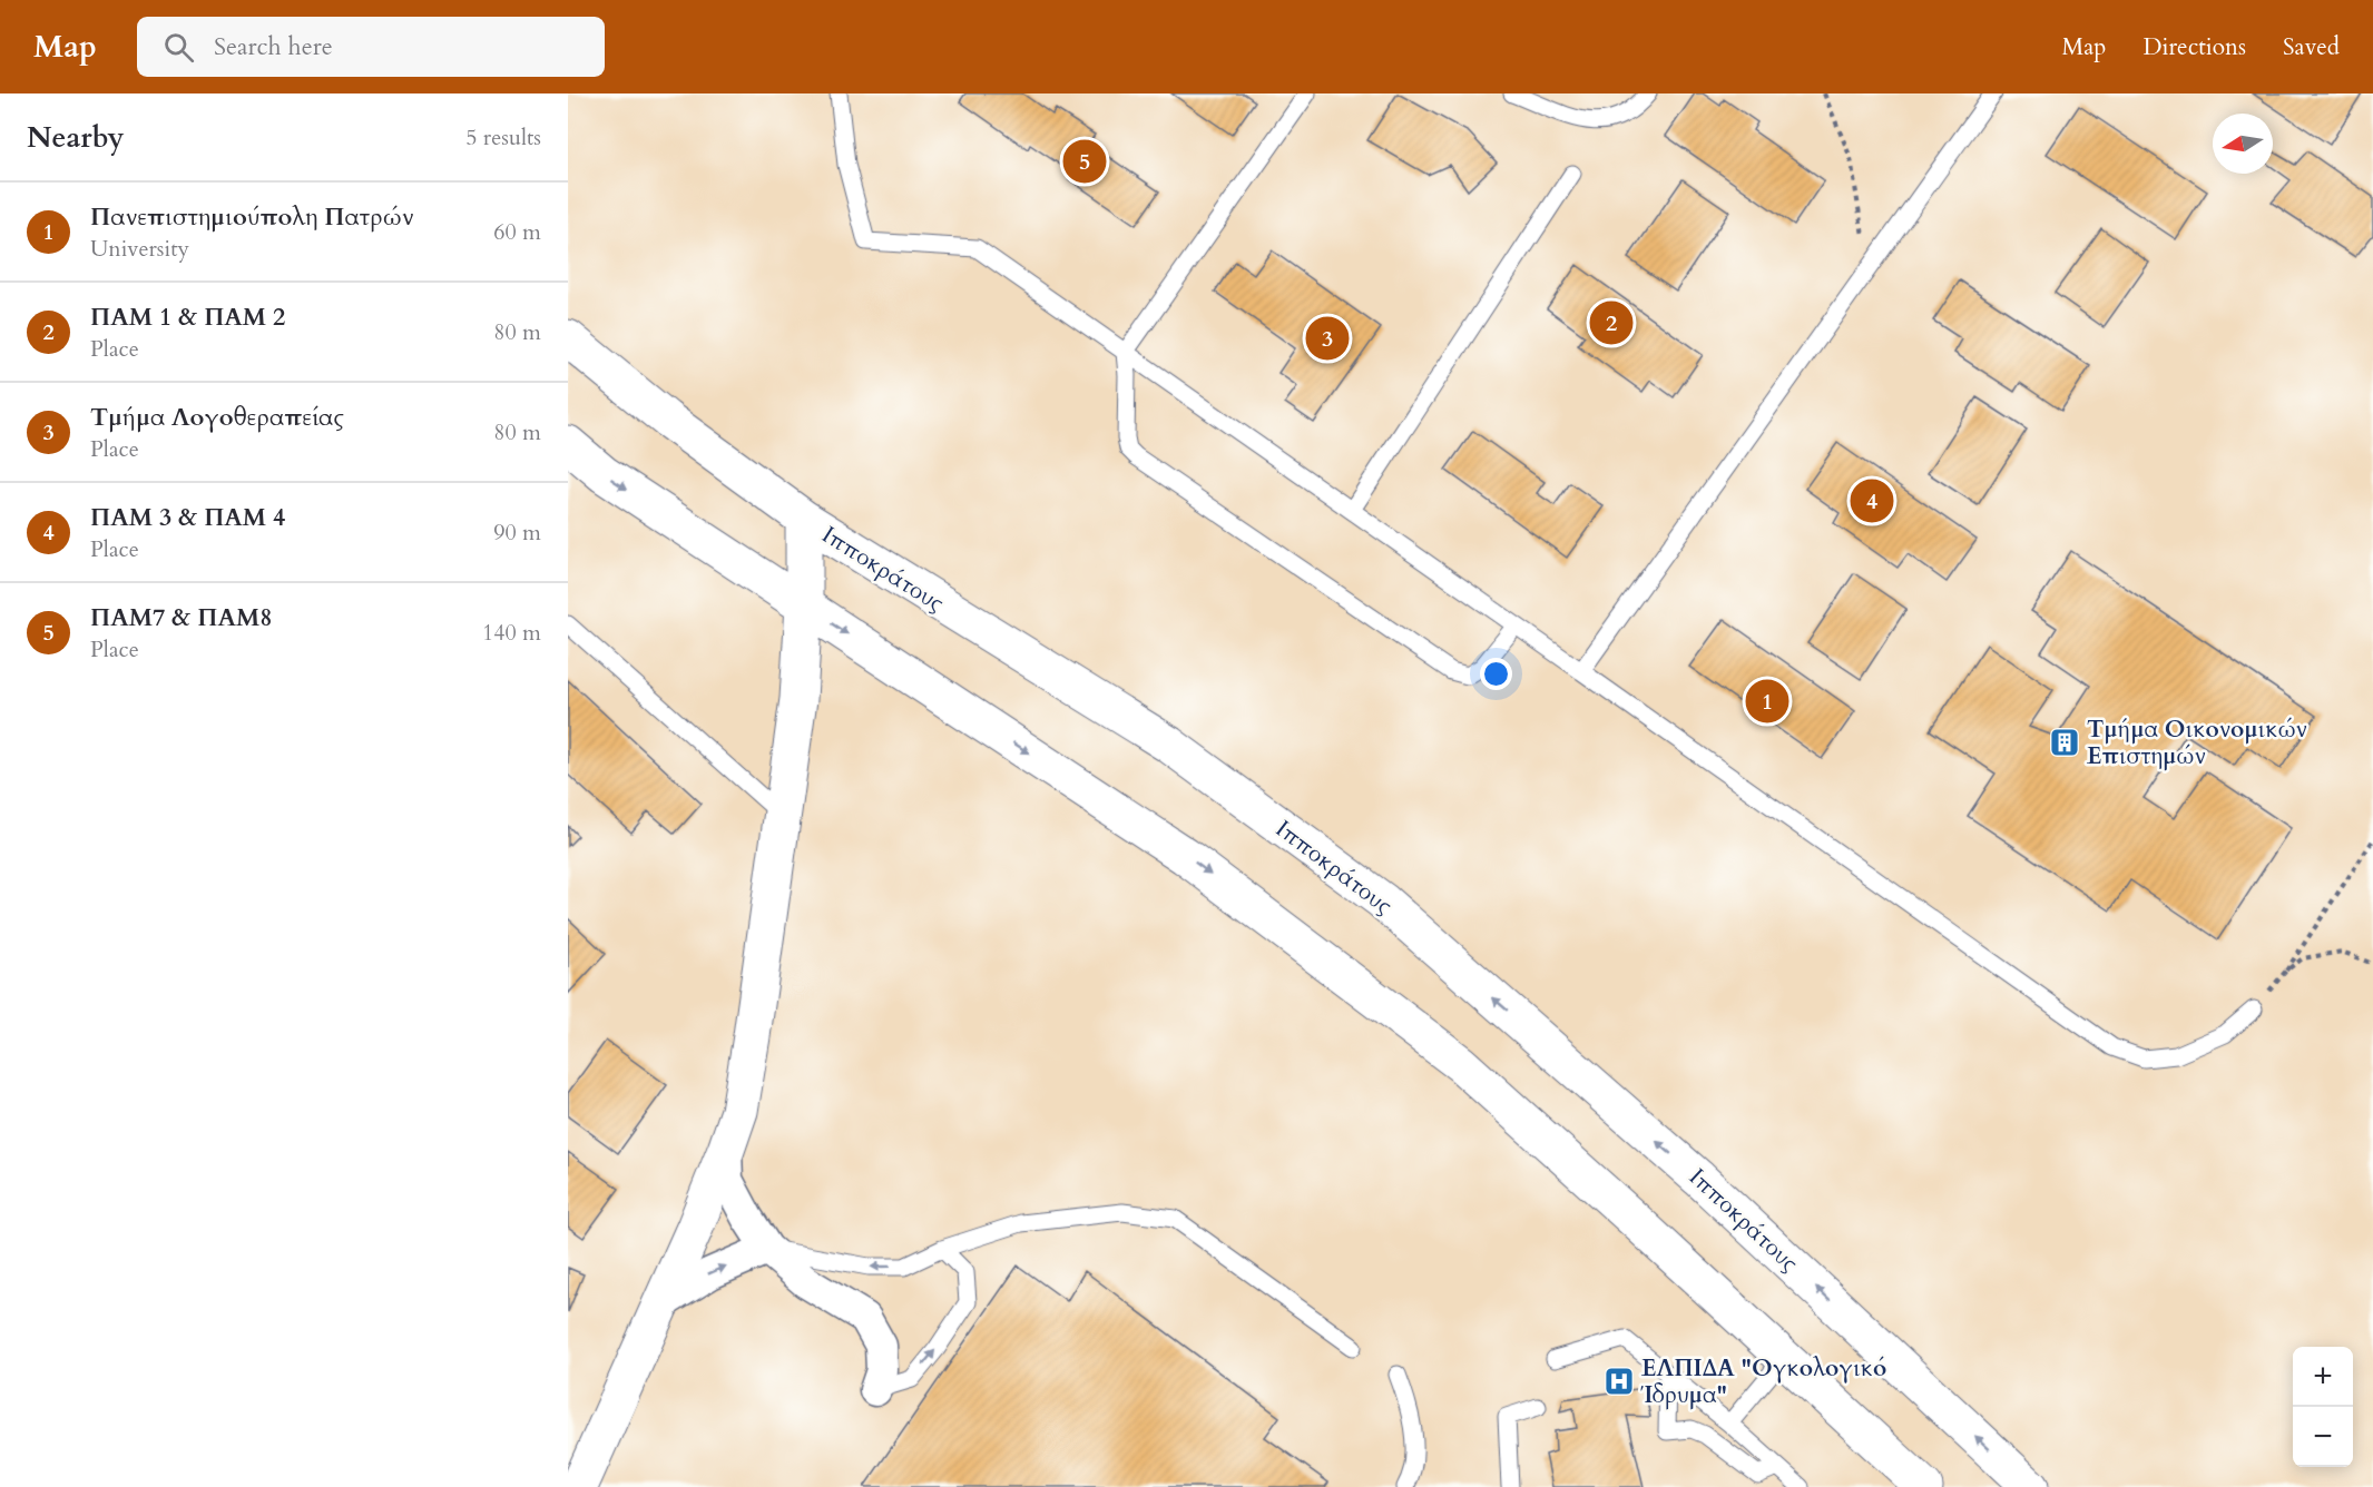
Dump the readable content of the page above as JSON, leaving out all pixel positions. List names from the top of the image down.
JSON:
{
  "streets": {
    "street": ["Ιπποκράτους"]
  },
  "places": {
    "building": ["Τμήμα Οικονομικών Επιστημών"],
    "hospital": ["ΕΛΠΙΔΑ \"Ογκολογικό Ίδρυμα\""]
  },
  "north": "left",
  "page": {
    "header": "Map",
    "search": "Search here",
    "nav": ["Map", "Directions", "Saved"],
    "heading": ["Nearby", "5 results"],
    "pins": [
      "5",
      "2",
      "3",
      "4",
      "1"
    ],
    "list": [
      {
        "mark": "1",
        "name": "Πανεπιστημιούπολη Πατρών",
        "note": "University",
        "value": "60 m"
      },
      {
        "mark": "2",
        "name": "ΠΑΜ 1 & ΠΑΜ 2",
        "note": "Place",
        "value": "80 m"
      },
      {
        "mark": "3",
        "name": "Τμήμα Λογοθεραπείας",
        "note": "Place",
        "value": "80 m"
      },
      {
        "mark": "4",
        "name": "ΠΑΜ 3 & ΠΑΜ 4",
        "note": "Place",
        "value": "90 m"
      },
      {
        "mark": "5",
        "name": "ΠΑΜ7 & ΠΑΜ8",
        "note": "Place",
        "value": "140 m"
      }
    ],
    "map_buttons": ["+", "−"]
  }
}
